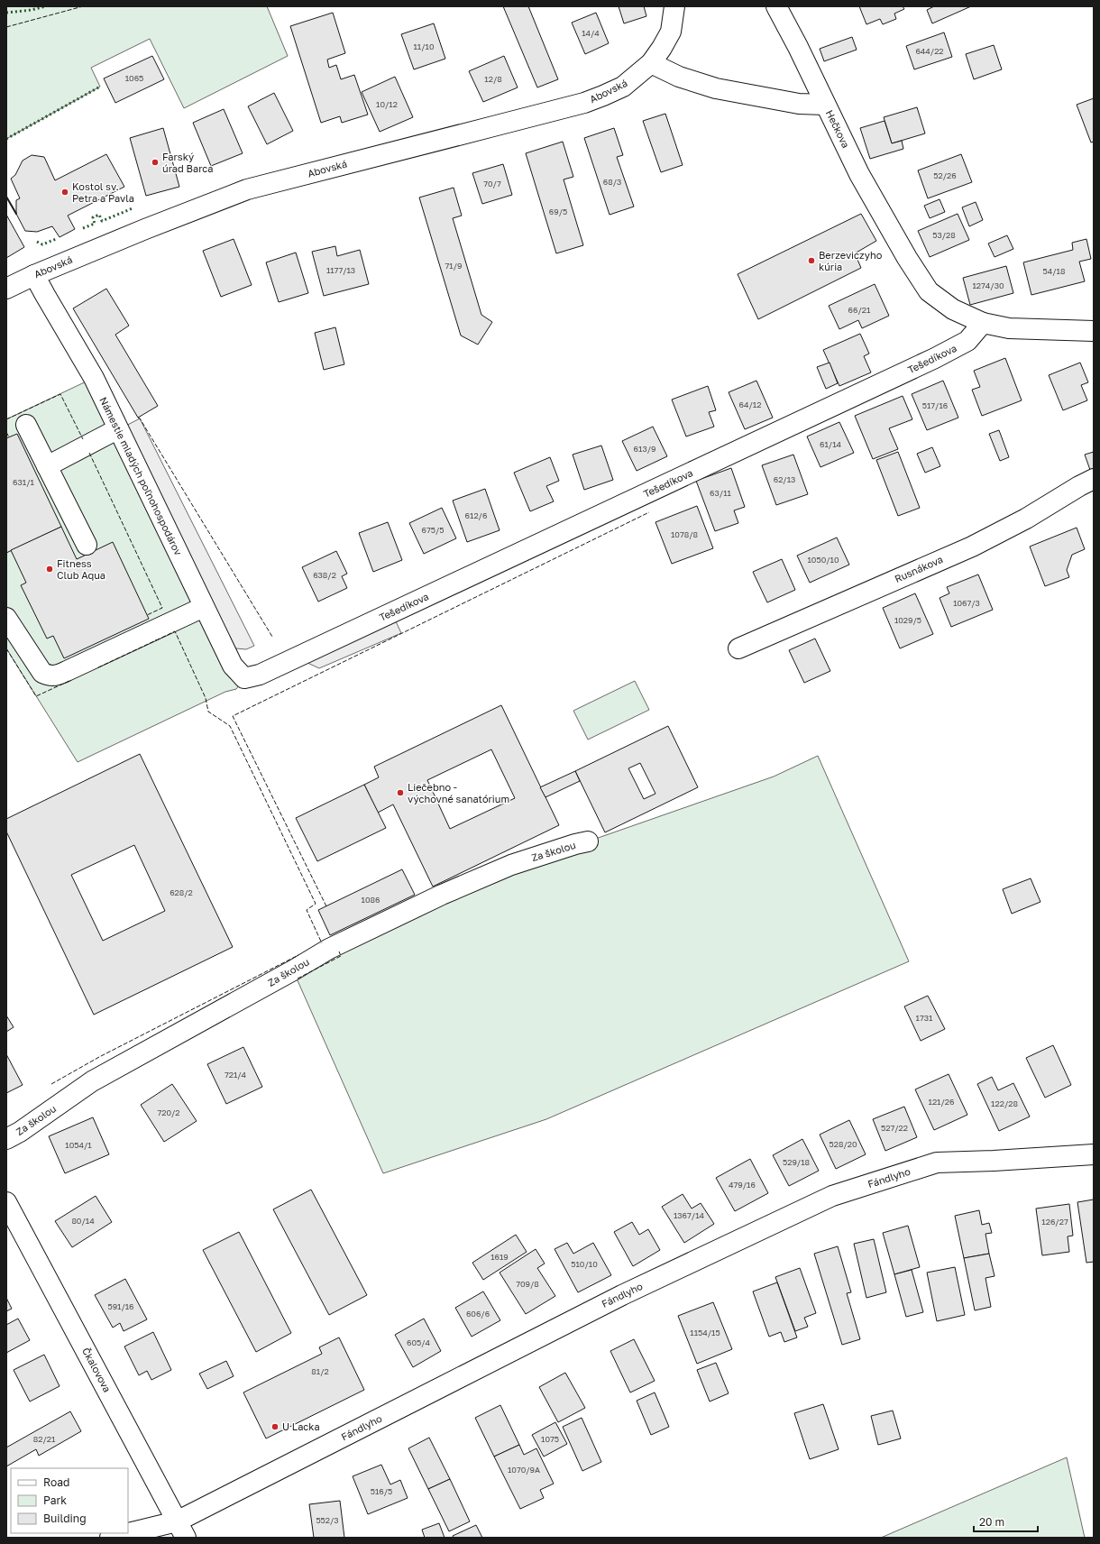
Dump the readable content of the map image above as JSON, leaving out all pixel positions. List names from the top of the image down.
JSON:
{
  "streets": {
    "street": [
      "Abovská",
      "Hečkova",
      "Tešedíkova",
      "Námestie mladých poľnohospodárov",
      "Rusnákova",
      "Za školou",
      "Fándlyho",
      "Čkalovova"
    ]
  },
  "crossings": [
    ["Abovská", "Hečkova"],
    ["Abovská", "Námestie mladých poľnohospodárov"],
    ["Hečkova", "Tešedíkova"],
    ["Tešedíkova", "Námestie mladých poľnohospodárov"],
    ["Fándlyho", "Čkalovova"]
  ],
  "places": [
    "Farský úrad Barca",
    "Kostol sv. Petra a Pavla",
    "Berzeviczyho kúria",
    "Fitness Club Aqua",
    "Liečebno - výchovné sanatórium",
    "U Lacka"
  ],
  "house_numbers": [
    "14/4",
    "11/10",
    "644/22",
    "1065",
    "12/8",
    "10/12",
    "52/26",
    "68/3",
    "70/7",
    "69/5",
    "53/28",
    "71/9",
    "1177/13",
    "54/18",
    "1274/30",
    "66/21",
    "64/12",
    "517/16",
    "61/14",
    "613/9",
    "62/13",
    "631/1",
    "63/11",
    "612/6",
    "675/5",
    "1078/8",
    "1050/10",
    "638/2",
    "1067/3",
    "1029/5",
    "628/2",
    "1086",
    "1731",
    "721/4",
    "121/26",
    "122/28",
    "720/2",
    "527/22",
    "528/20",
    "1054/1",
    "529/18",
    "479/16",
    "1367/14",
    "80/14",
    "126/27",
    "1619",
    "510/10",
    "709/8",
    "591/16",
    "606/6",
    "1154/15",
    "605/4",
    "81/2",
    "82/21",
    "1075",
    "1070/9A",
    "516/5",
    "552/3"
  ],
  "legend": ["Road", "Park", "Building"],
  "scale_bar": "20 m"
}
